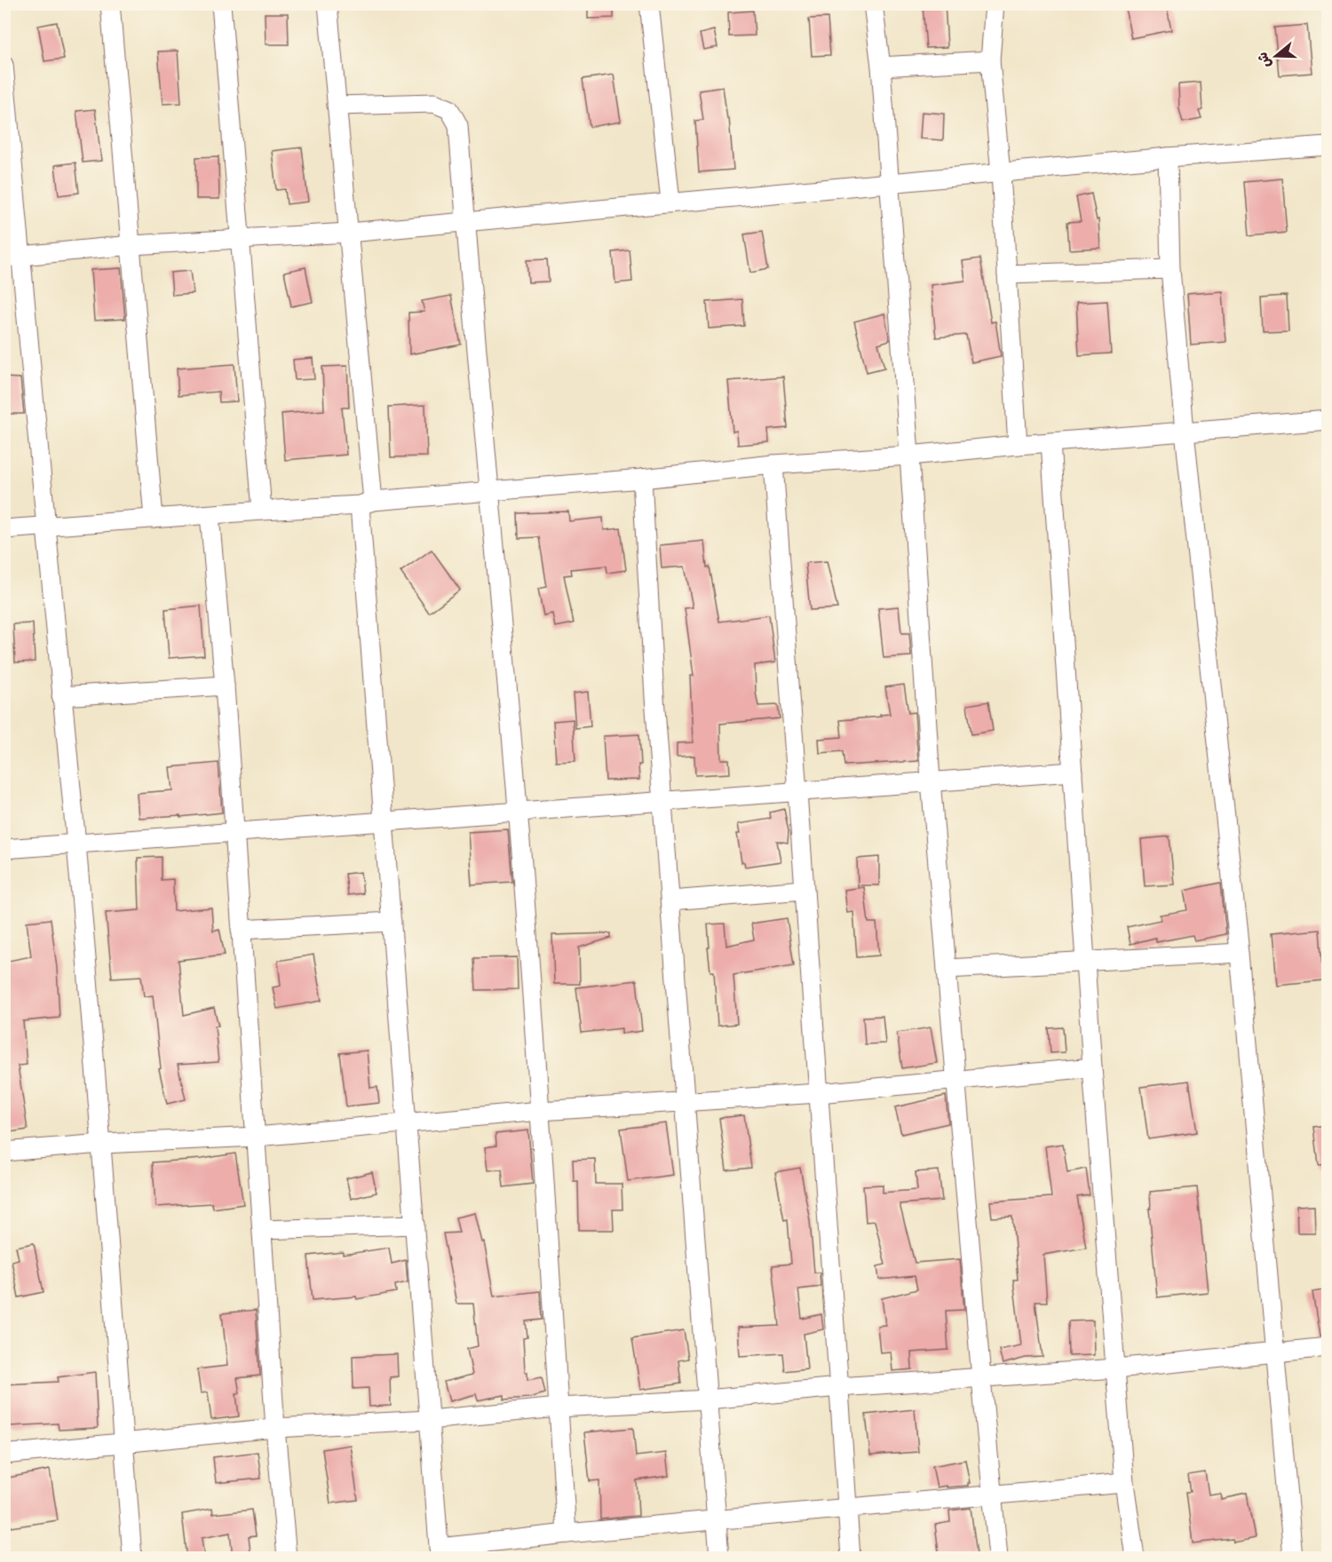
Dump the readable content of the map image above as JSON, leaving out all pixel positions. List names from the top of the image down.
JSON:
{
  "north": "left"
}
